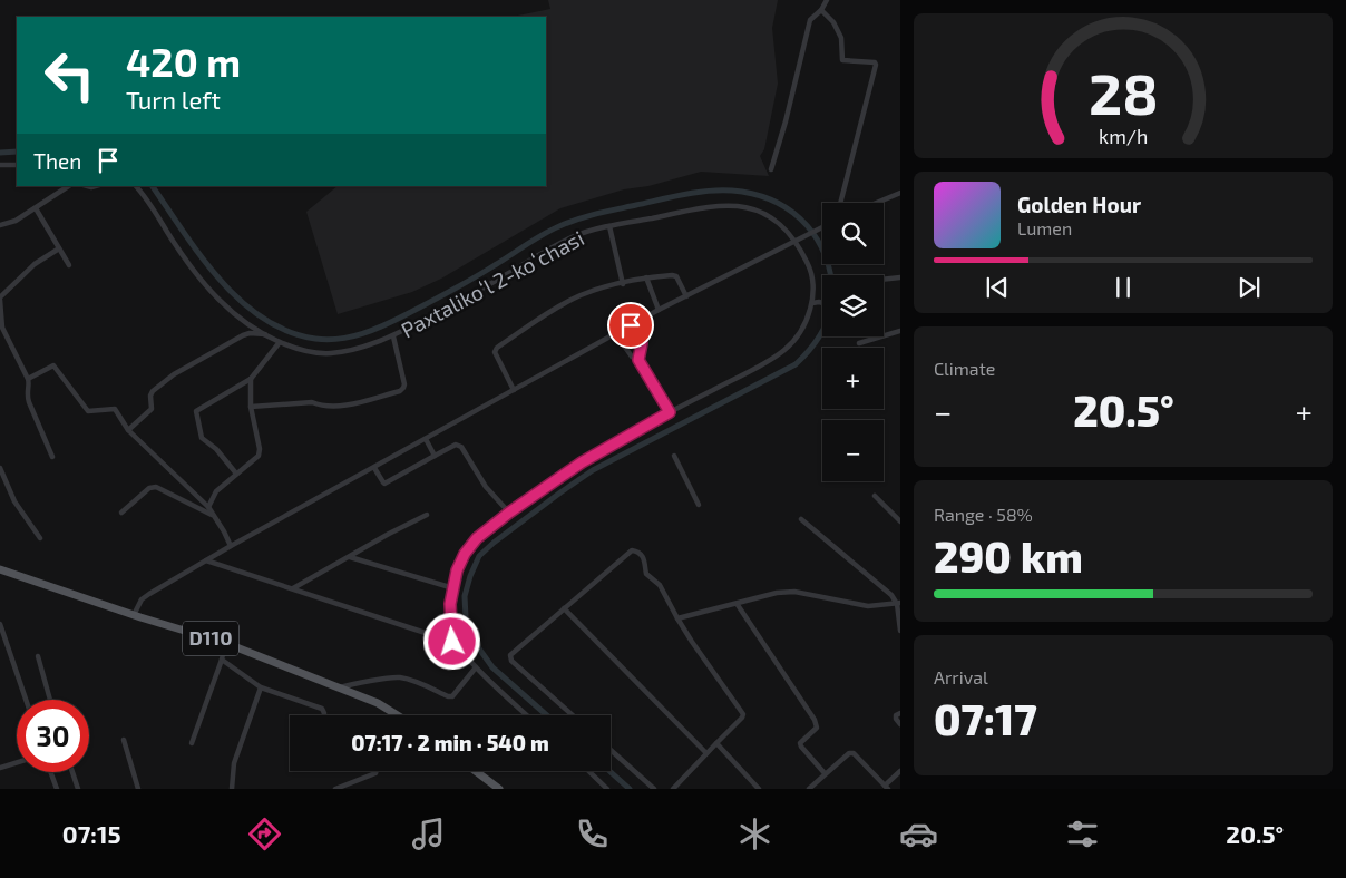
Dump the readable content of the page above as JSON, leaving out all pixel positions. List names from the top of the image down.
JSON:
{
  "streets": {
    "main road": ["D110"],
    "street": ["Paxtalikoʻl 2-koʻchasi"]
  },
  "page": {
    "turn": ["420 m", "Turn left"],
    "then": "Then",
    "song": ["Golden Hour", "Lumen"],
    "map_buttons": ["+", "−"],
    "tile": [
      "Climate",
      ["Range · 58%", "290 km"],
      ["Arrival", "07:17"]
    ],
    "heat": ["−", "20.5°", "+"],
    "limit": "30",
    "trip": "07:17 · 2 min · 540 m",
    "tabs": ["07:15", "20.5°"],
    "gauge": ["28", "km/h"]
  }
}
